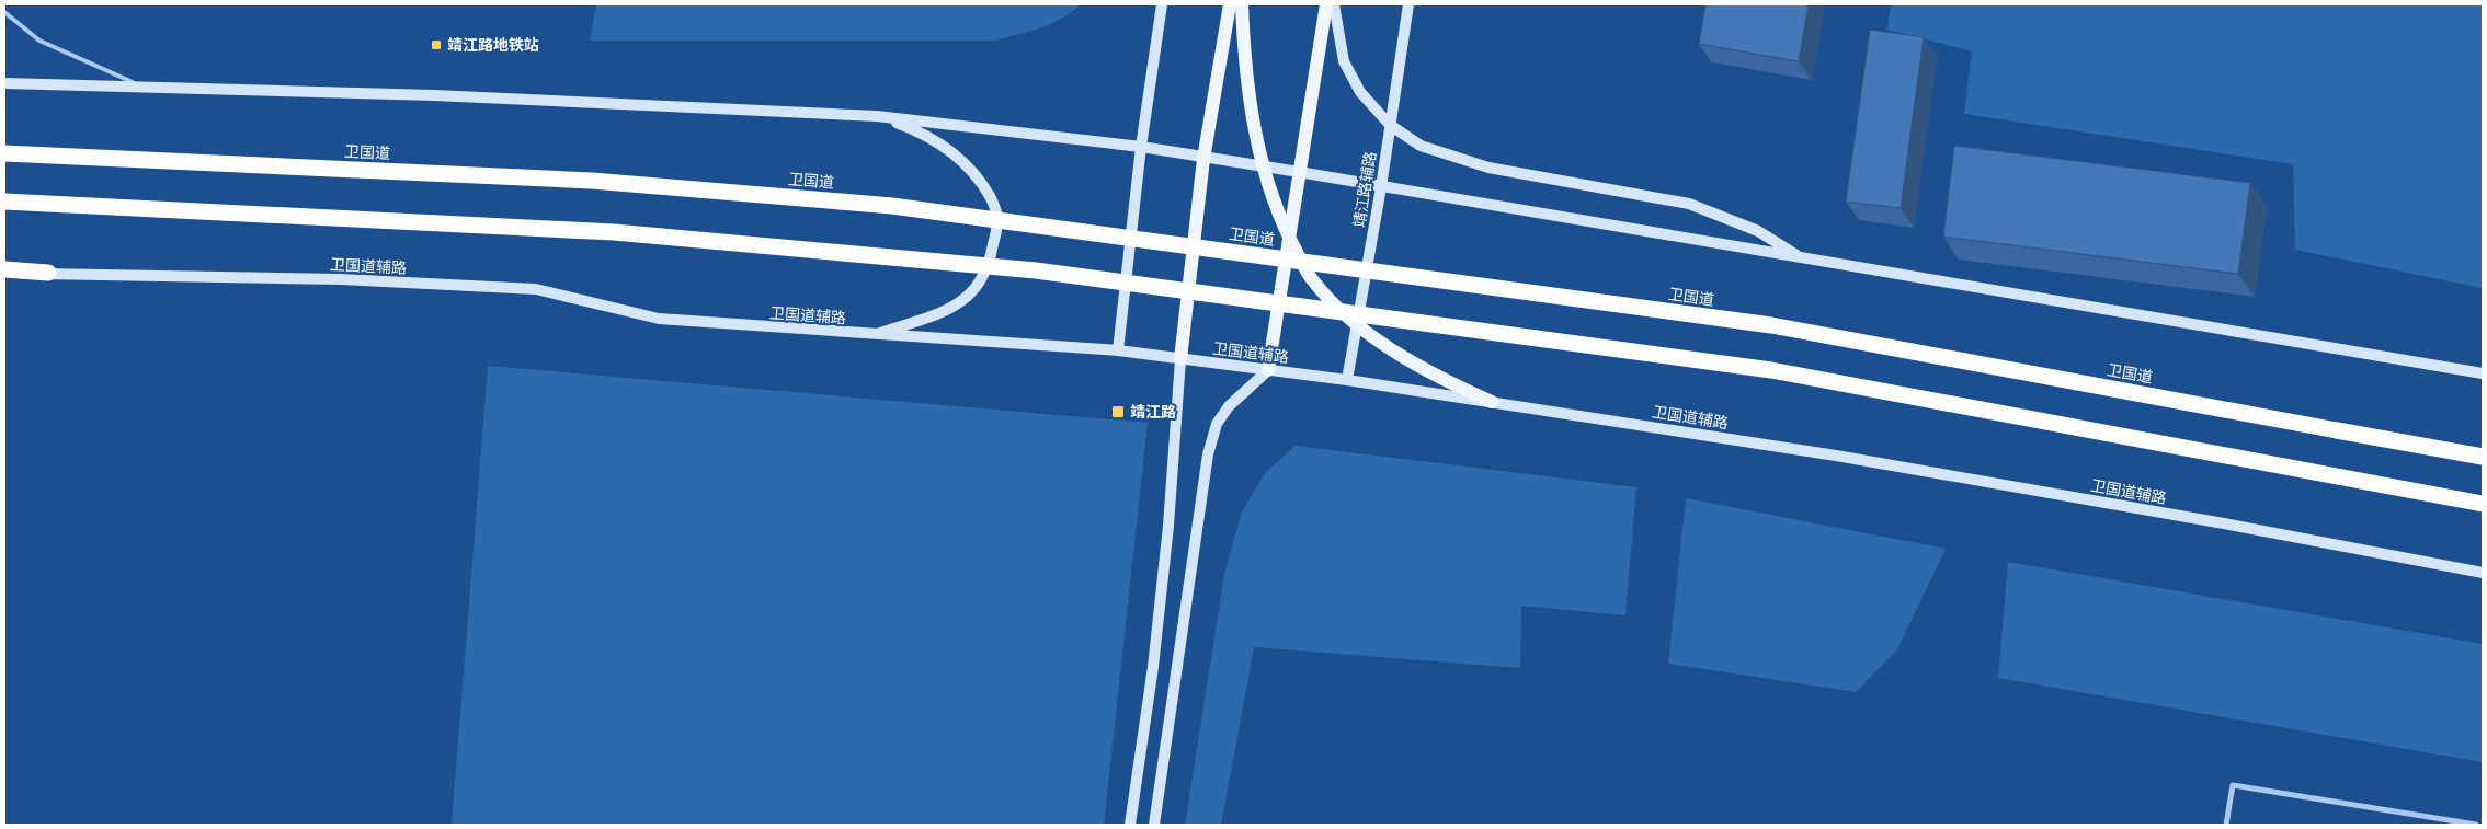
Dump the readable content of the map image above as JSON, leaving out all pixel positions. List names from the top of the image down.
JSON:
{
  "streets": {
    "highway": ["卫国道"],
    "main road": ["靖江路辅路", "卫国道辅路"]
  },
  "crossings": [
    ["靖江路辅路", "卫国道辅路"]
  ],
  "places": {
    "transit": ["靖江路地铁站", "靖江路"]
  }
}
